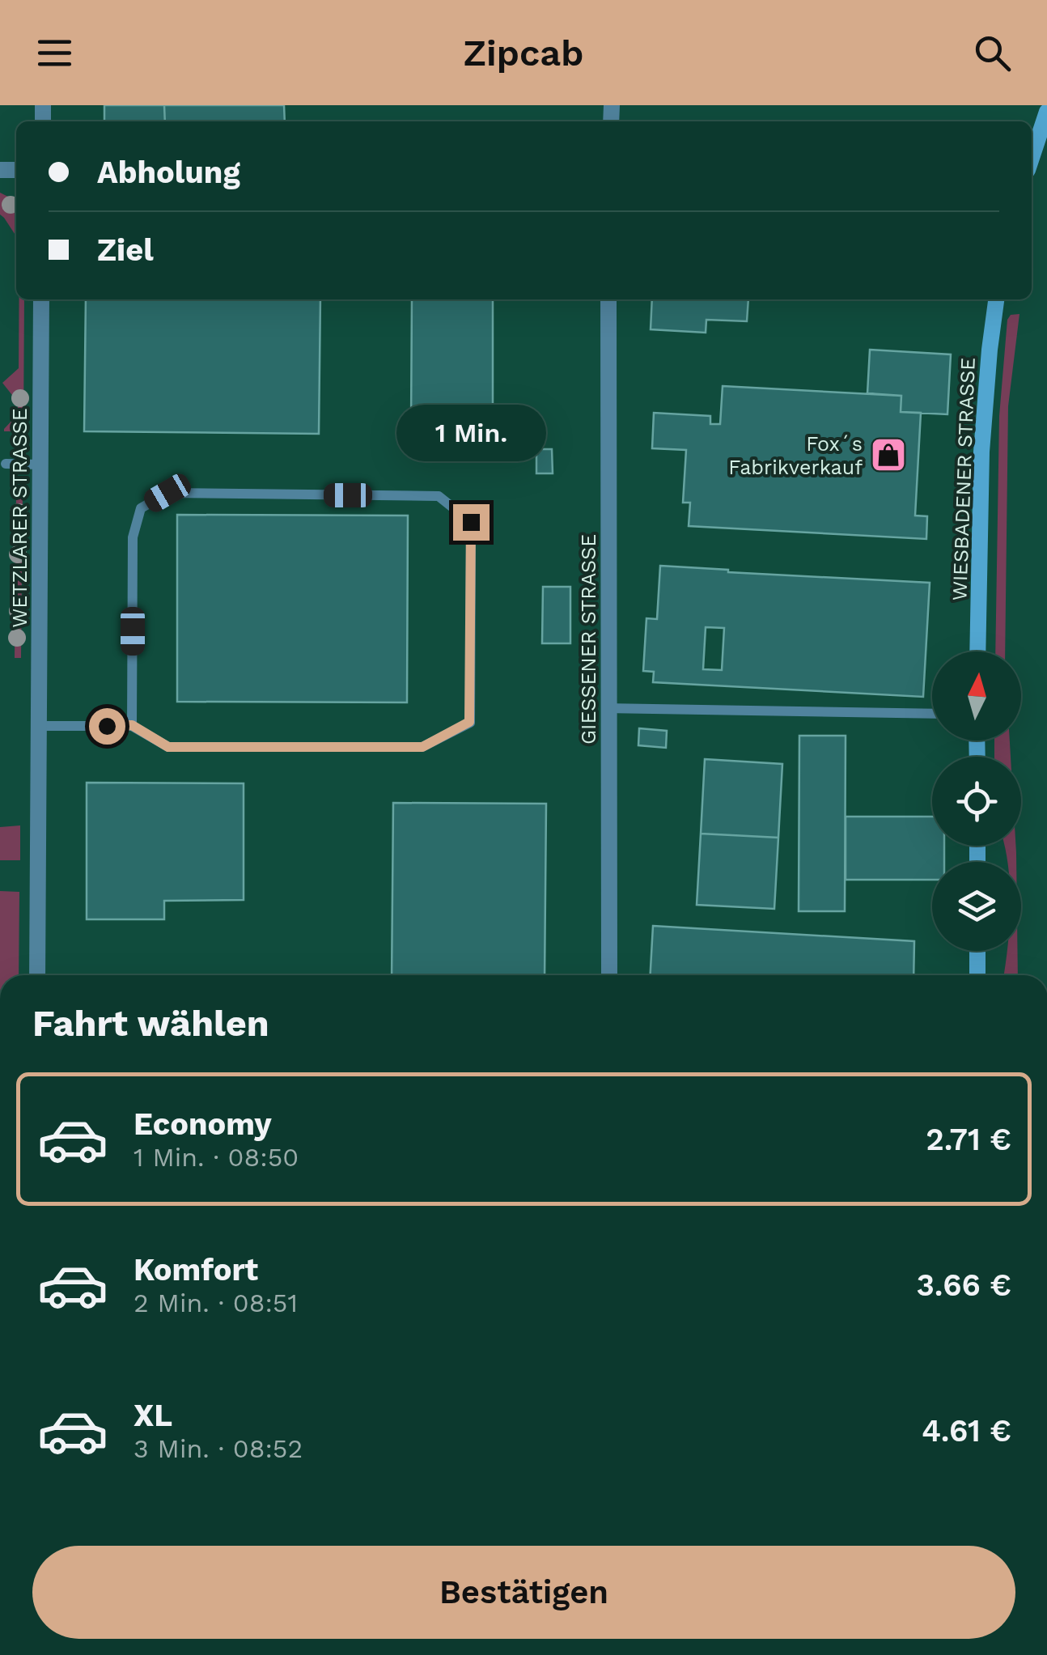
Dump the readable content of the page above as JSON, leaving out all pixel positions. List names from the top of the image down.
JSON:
{
  "streets": {
    "main road": ["WIESBADENER STRASSE"],
    "street": ["WETZLARER STRASSE", "GIESSENER STRASSE"]
  },
  "places": {
    "shop": ["Fox´s Fabrikverkauf"]
  },
  "north": "top",
  "page": {
    "header": "Zipcab",
    "banner": ["Abholung", "Ziel"],
    "bubble": "1 Min.",
    "heading": "Fahrt wählen",
    "list": [
      {
        "name": "Economy",
        "note": "1 Min. · 08:50",
        "value": "2.71 €"
      },
      {
        "name": "Komfort",
        "note": "2 Min. · 08:51",
        "value": "3.66 €"
      },
      {
        "name": "XL",
        "note": "3 Min. · 08:52",
        "value": "4.61 €"
      }
    ],
    "buttons": "Bestätigen"
  }
}
